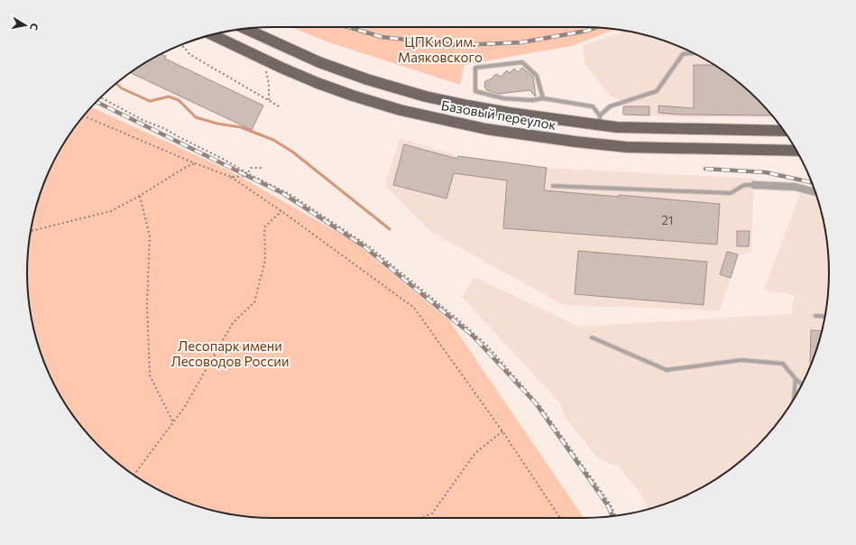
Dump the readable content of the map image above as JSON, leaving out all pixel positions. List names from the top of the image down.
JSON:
{
  "streets": {
    "main road": ["Базовый переулок"]
  },
  "parks": ["ЦПКиО им. Маяковского", "Лесопарк имени Лесоводов России"],
  "house_numbers": ["21"],
  "north": "right"
}
